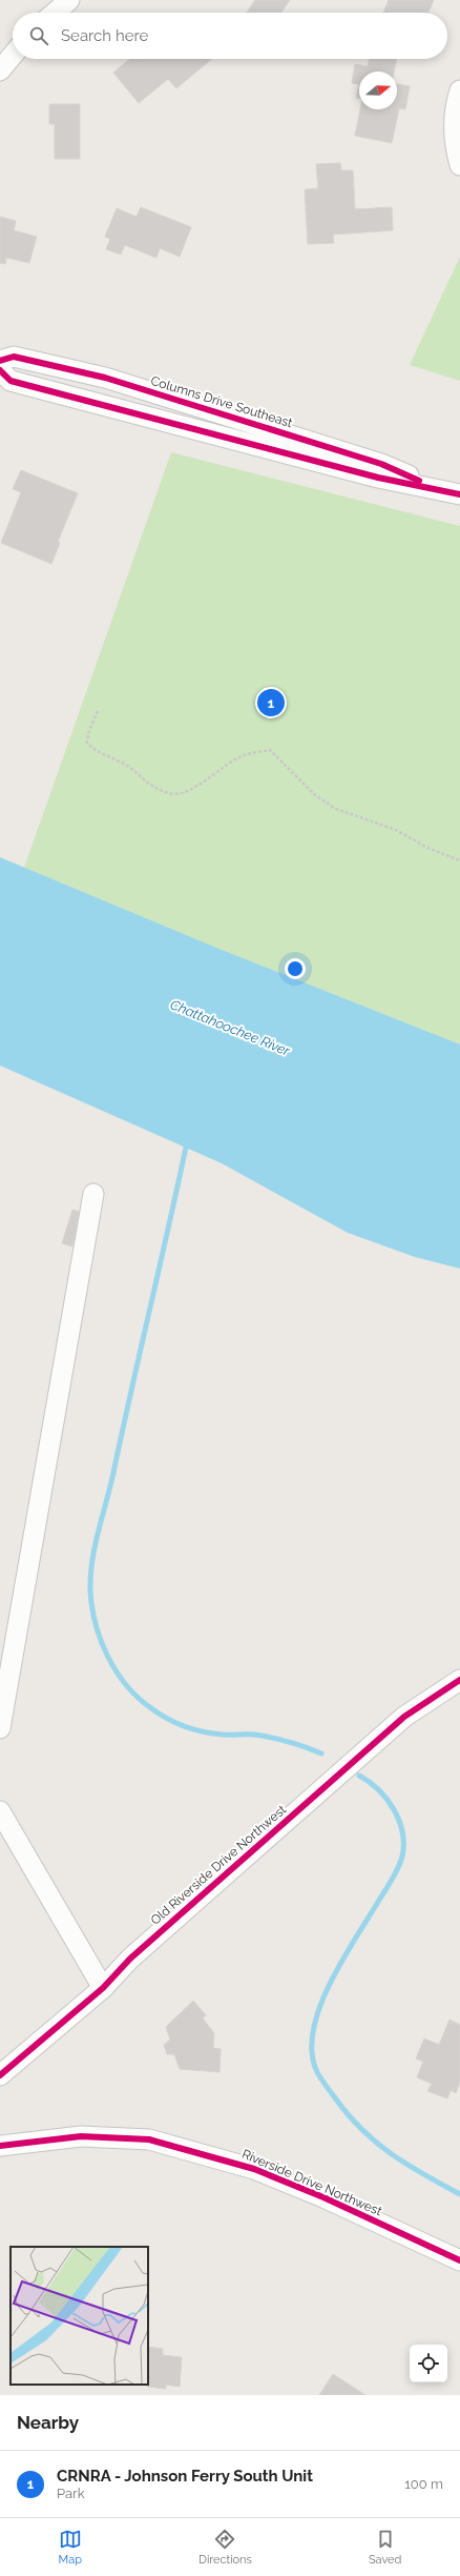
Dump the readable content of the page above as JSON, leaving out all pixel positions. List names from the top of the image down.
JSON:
{
  "streets": {
    "street": ["Columns Drive Southeast", "Old Riverside Drive Northwest", "Riverside Drive Northwest"]
  },
  "water": ["Chattahoochee River"],
  "north": "right",
  "page": {
    "search": "Search here",
    "pins": "1",
    "heading": "Nearby",
    "list": [
      {
        "mark": "1",
        "name": "CRNRA - Johnson Ferry South Unit",
        "note": "Park",
        "value": "100 m"
      }
    ],
    "nav": ["Map", "Directions", "Saved"]
  }
}
